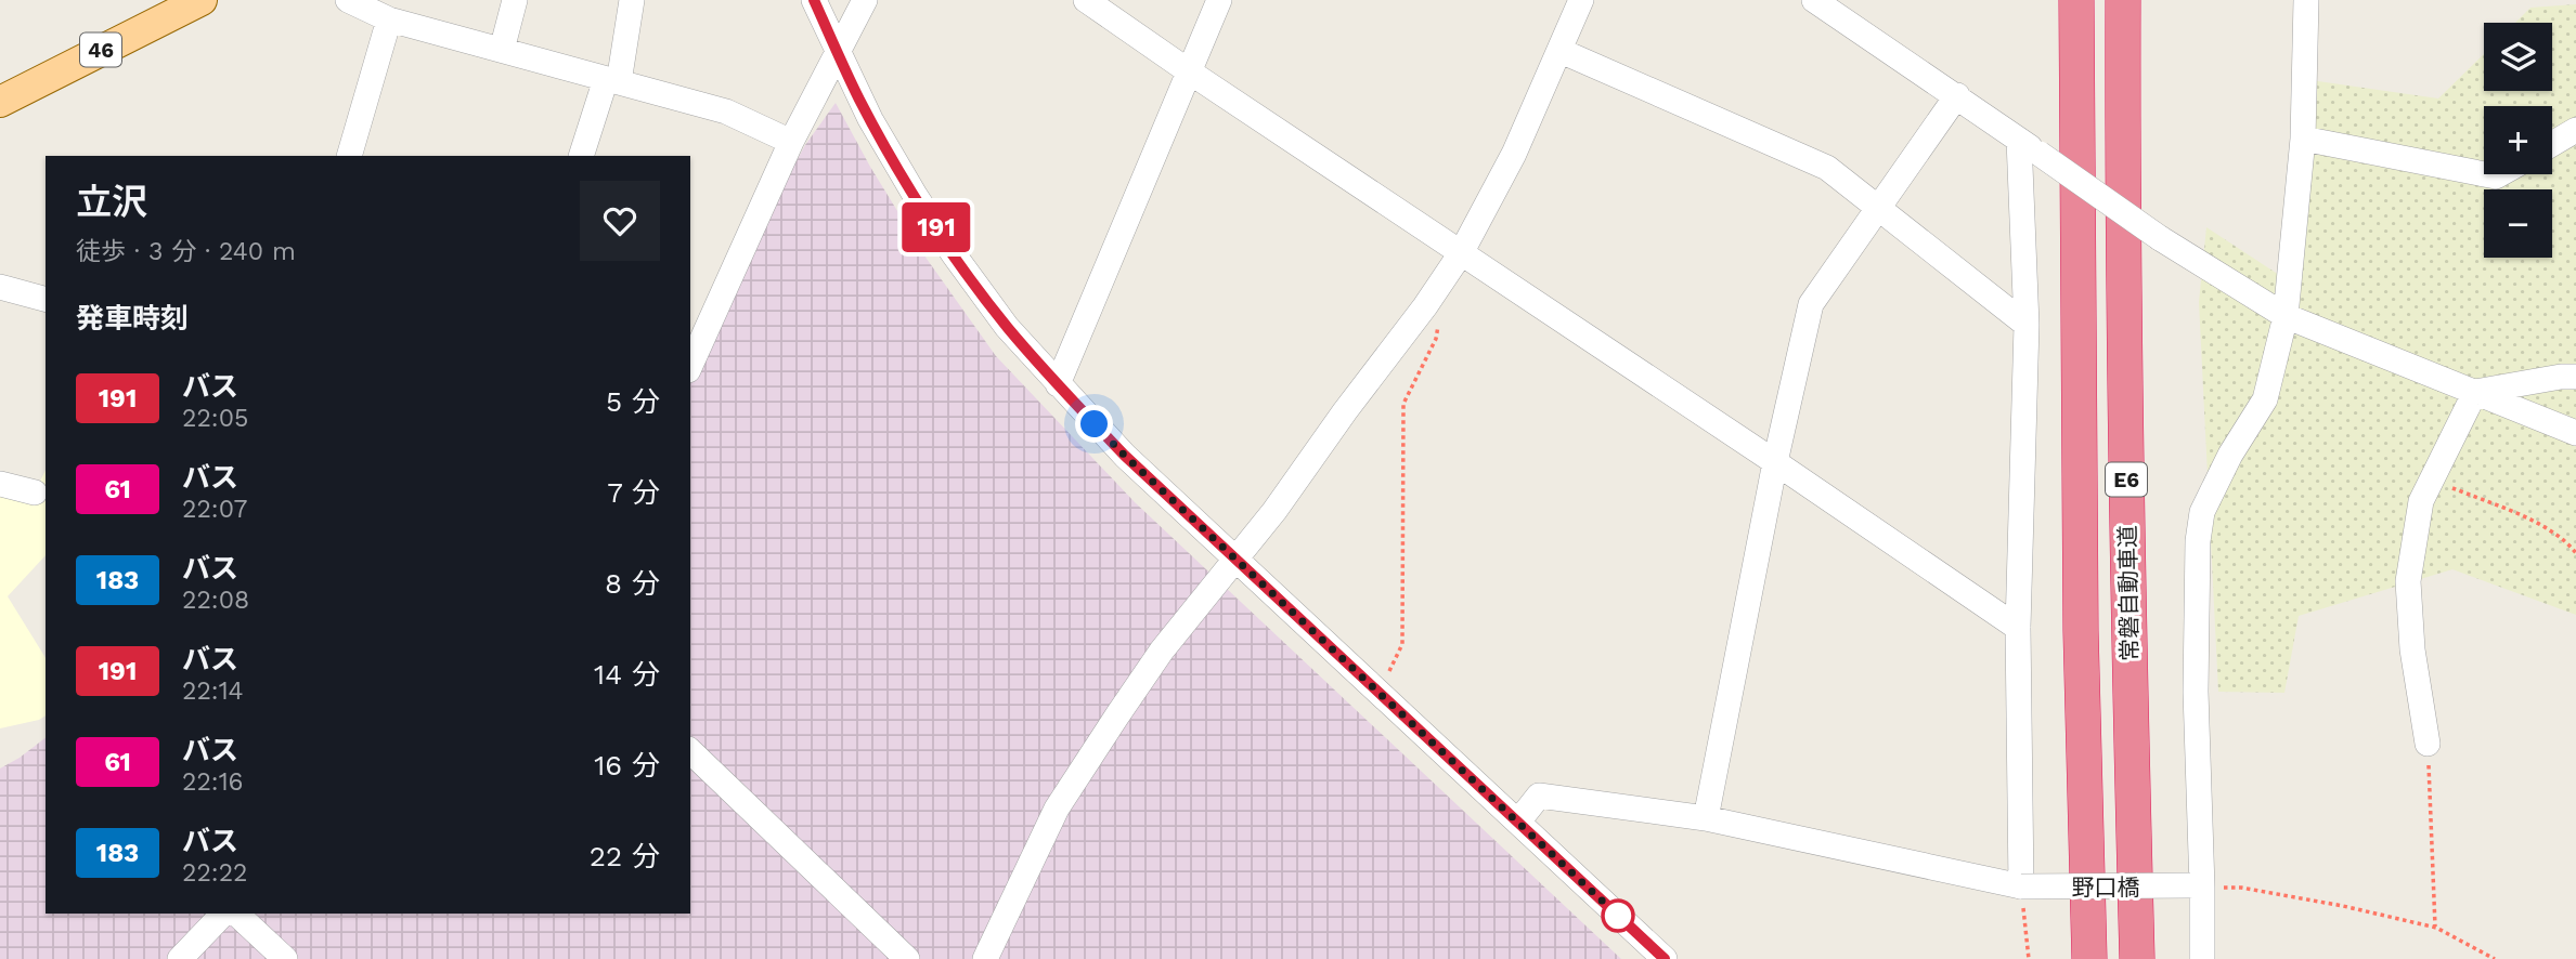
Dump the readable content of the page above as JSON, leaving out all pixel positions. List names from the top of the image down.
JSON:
{
  "streets": {
    "highway": ["E6", "常磐自動車道"],
    "main road": ["46"],
    "street": ["野口橋"]
  },
  "lines": ["bus line 191"],
  "page": {
    "on_map": "191",
    "map_buttons": ["+", "−"],
    "heading": [
      ["立沢", "徒歩 · 3 分 · 240 m"],
      "発車時刻"
    ],
    "list": [
      {
        "mark": "191",
        "name": "バス",
        "note": "22:05",
        "value": "5 分"
      },
      {
        "mark": "61",
        "name": "バス",
        "note": "22:07",
        "value": "7 分"
      },
      {
        "mark": "183",
        "name": "バス",
        "note": "22:08",
        "value": "8 分"
      },
      {
        "mark": "191",
        "name": "バス",
        "note": "22:14",
        "value": "14 分"
      },
      {
        "mark": "61",
        "name": "バス",
        "note": "22:16",
        "value": "16 分"
      },
      {
        "mark": "183",
        "name": "バス",
        "note": "22:22",
        "value": "22 分"
      }
    ]
  }
}
